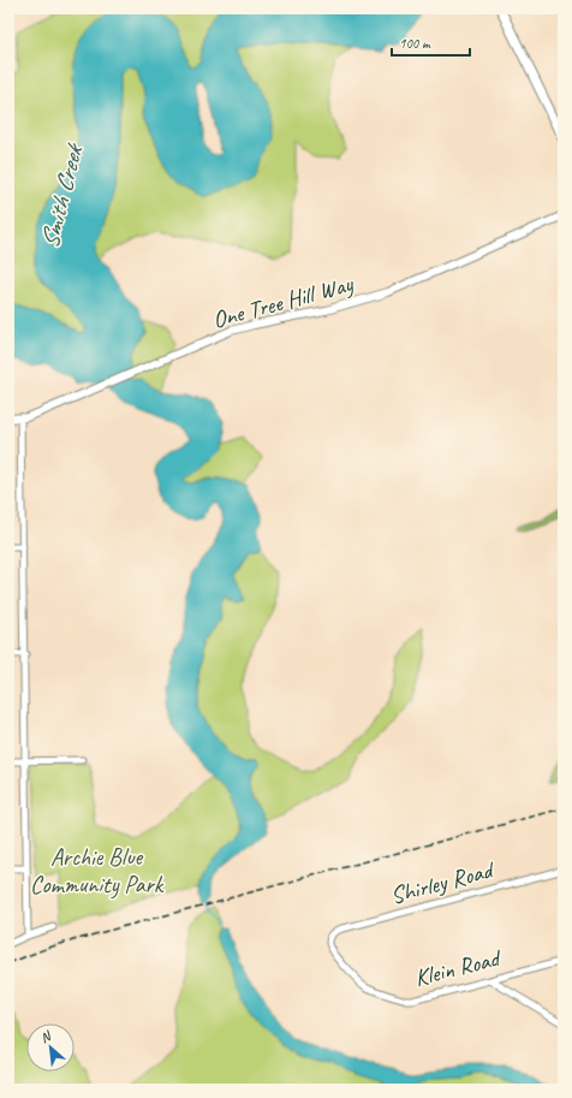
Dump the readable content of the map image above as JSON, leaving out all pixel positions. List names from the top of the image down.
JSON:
{
  "streets": {
    "street": ["One Tree Hill Way", "Shirley Road", "Klein Road"]
  },
  "crossings": [
    ["Shirley Road", "Klein Road"]
  ],
  "water": ["Smith Creek"],
  "parks": ["Archie Blue Community Park"],
  "scale_bar": "100 m",
  "north": "top left"
}
